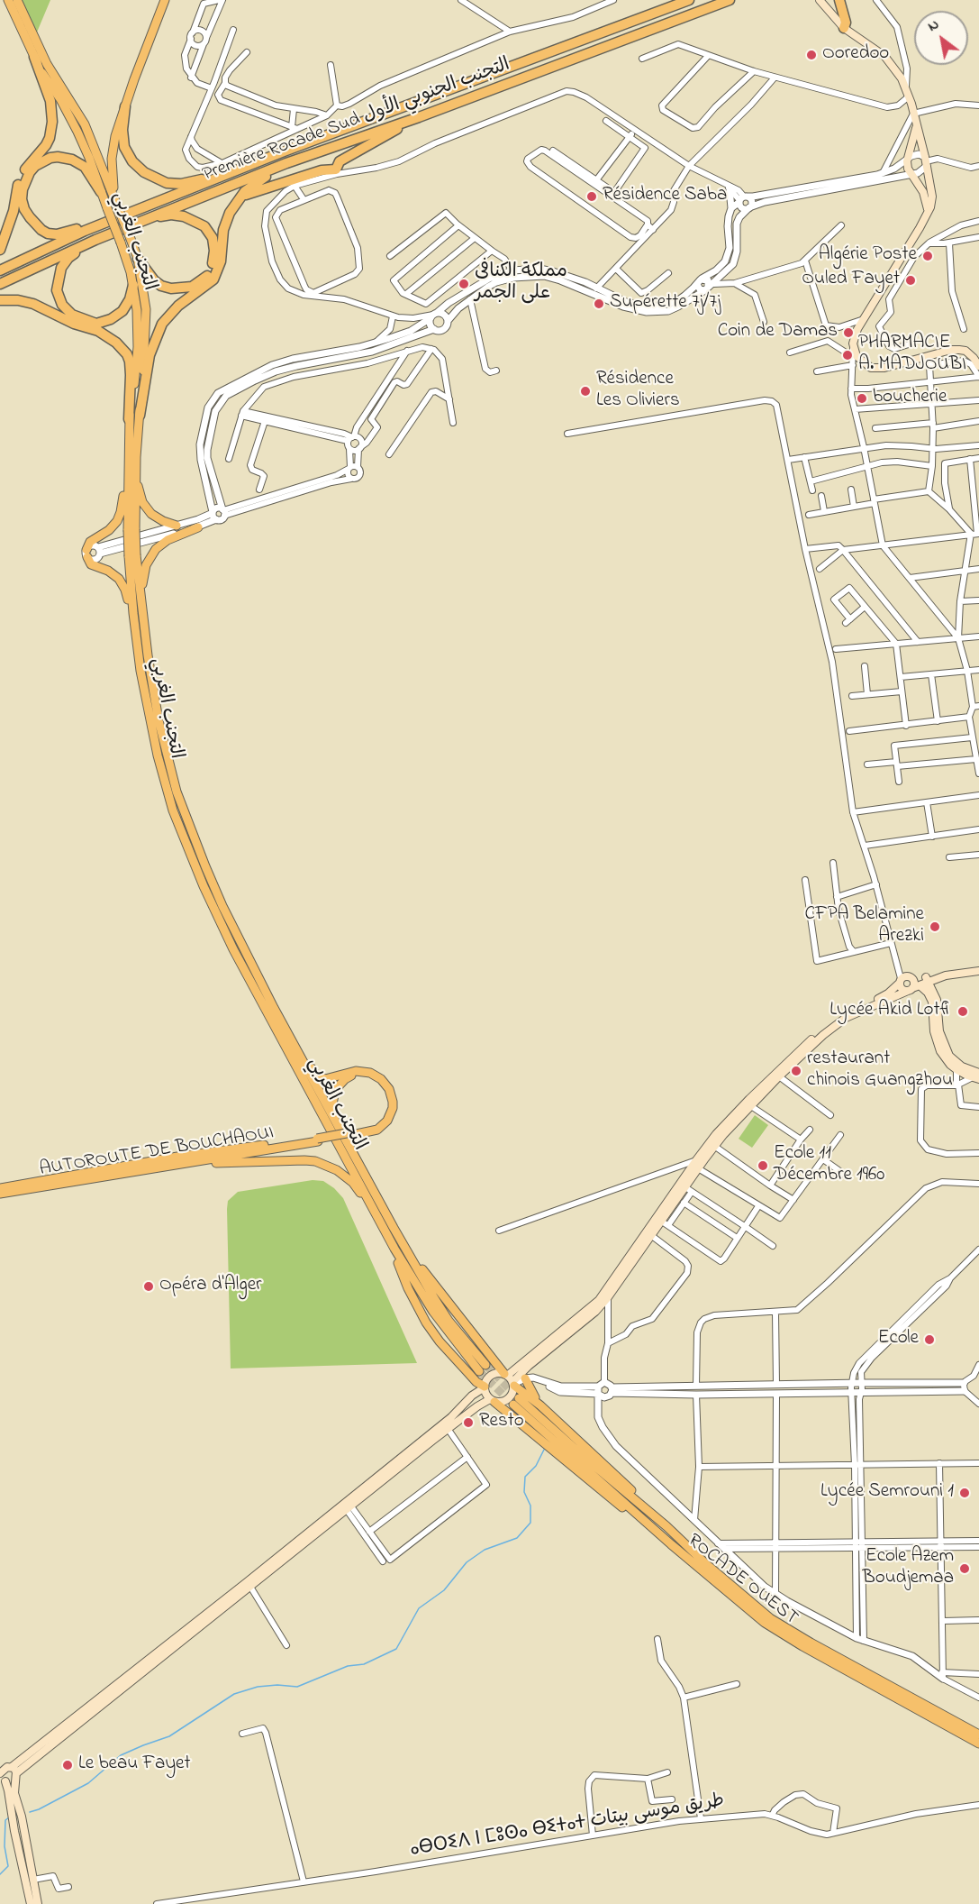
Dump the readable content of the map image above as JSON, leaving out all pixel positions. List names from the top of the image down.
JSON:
{
  "streets": {
    "highway": [
      "Première Rocade Sud التجنب الجنوبي الأول",
      "التجنب الغربي",
      "AUTOROUTE DE BOUCHAOUI",
      "ROCADE OUEST"
    ],
    "street": ["ⴰⴱⵔⵉⴷ ⵏ ⵎⵓⵙⴰ ⴱⵉⵜⴰⵜ طريق موسى بيتات"]
  },
  "places": [
    "Ooredoo",
    "Résidence Saba",
    "Algérie Poste",
    "Ouled Fayet",
    "مملكة الكنافى على الجمر",
    "Supérette 7j/7j",
    "Coin de Damas",
    "PHARMACIE A. MADJOUBI",
    "Résidence Les Oliviers",
    "boucherie",
    "CFPA Belamine Arezki",
    "Lycée Akid Lotfi",
    "restaurant chinois Guangzhou",
    "Ecole 11 Décembre 1960",
    "Opéra d'Alger",
    "Ecole",
    "Resto",
    "Lycée Semrouni 1",
    "Ecole Azem Boudjemaa",
    "Le beau Fayet"
  ],
  "north": "top left"
}
